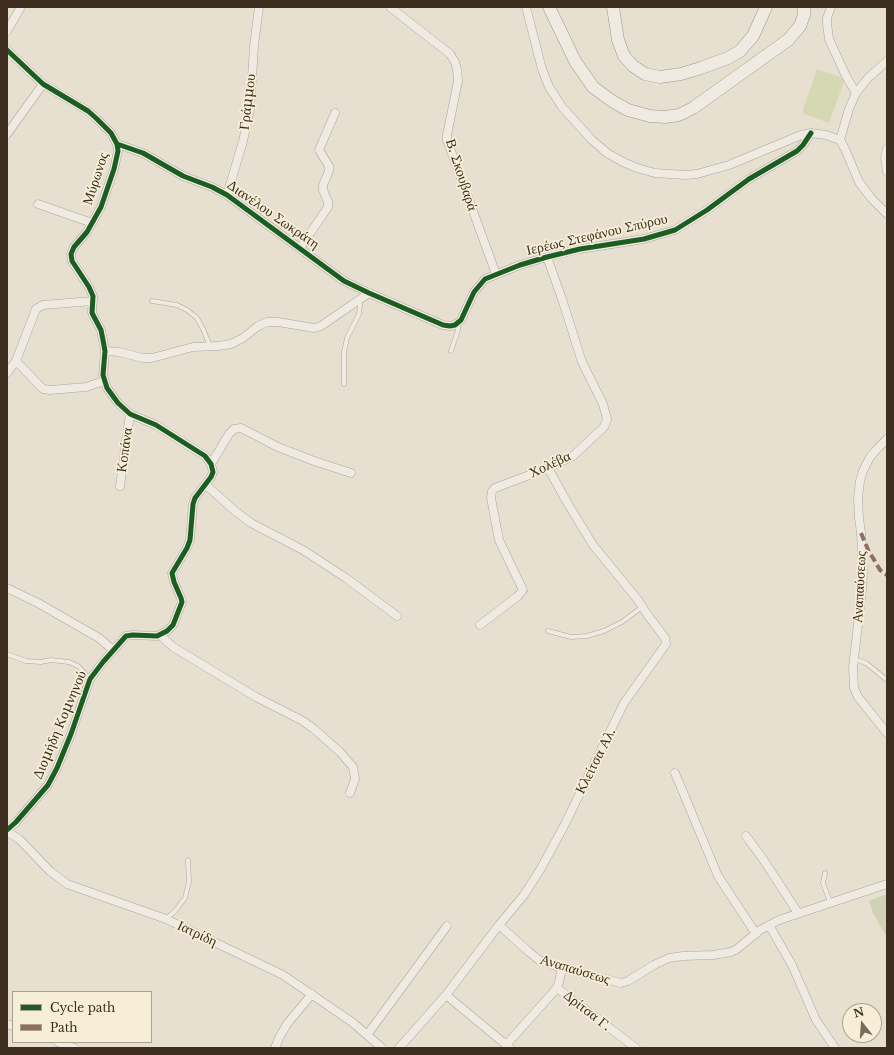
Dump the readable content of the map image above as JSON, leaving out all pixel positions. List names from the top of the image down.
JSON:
{
  "streets": {
    "street": [
      "Γράμμου",
      "Β. Σκουβαρά",
      "Μύρωνος",
      "Διανέλου Σωκράτη",
      "Ιερέως Στεφάνου Σπύρου",
      "Κοπάνα",
      "Χολέβα",
      "Αναπαύσεως",
      "Διομήδη Κομνηνού",
      "Κλείτσα Αλ.",
      "Ιατρίδη",
      "Δρίτσα Γ."
    ]
  },
  "crossings": [
    ["Γράμμου", "Διανέλου Σωκράτη"],
    ["Β. Σκουβαρά", "Ιερέως Στεφάνου Σπύρου"],
    ["Μύρωνος", "Διανέλου Σωκράτη"],
    ["Ιερέως Στεφάνου Σπύρου", "Χολέβα"],
    ["Χολέβα", "Κλείτσα Αλ."],
    ["Αναπαύσεως", "Κλείτσα Αλ."],
    ["Διομήδη Κομνηνού", "Ιατρίδη"]
  ],
  "legend": ["Cycle path", "Path"],
  "north": "top"
}
